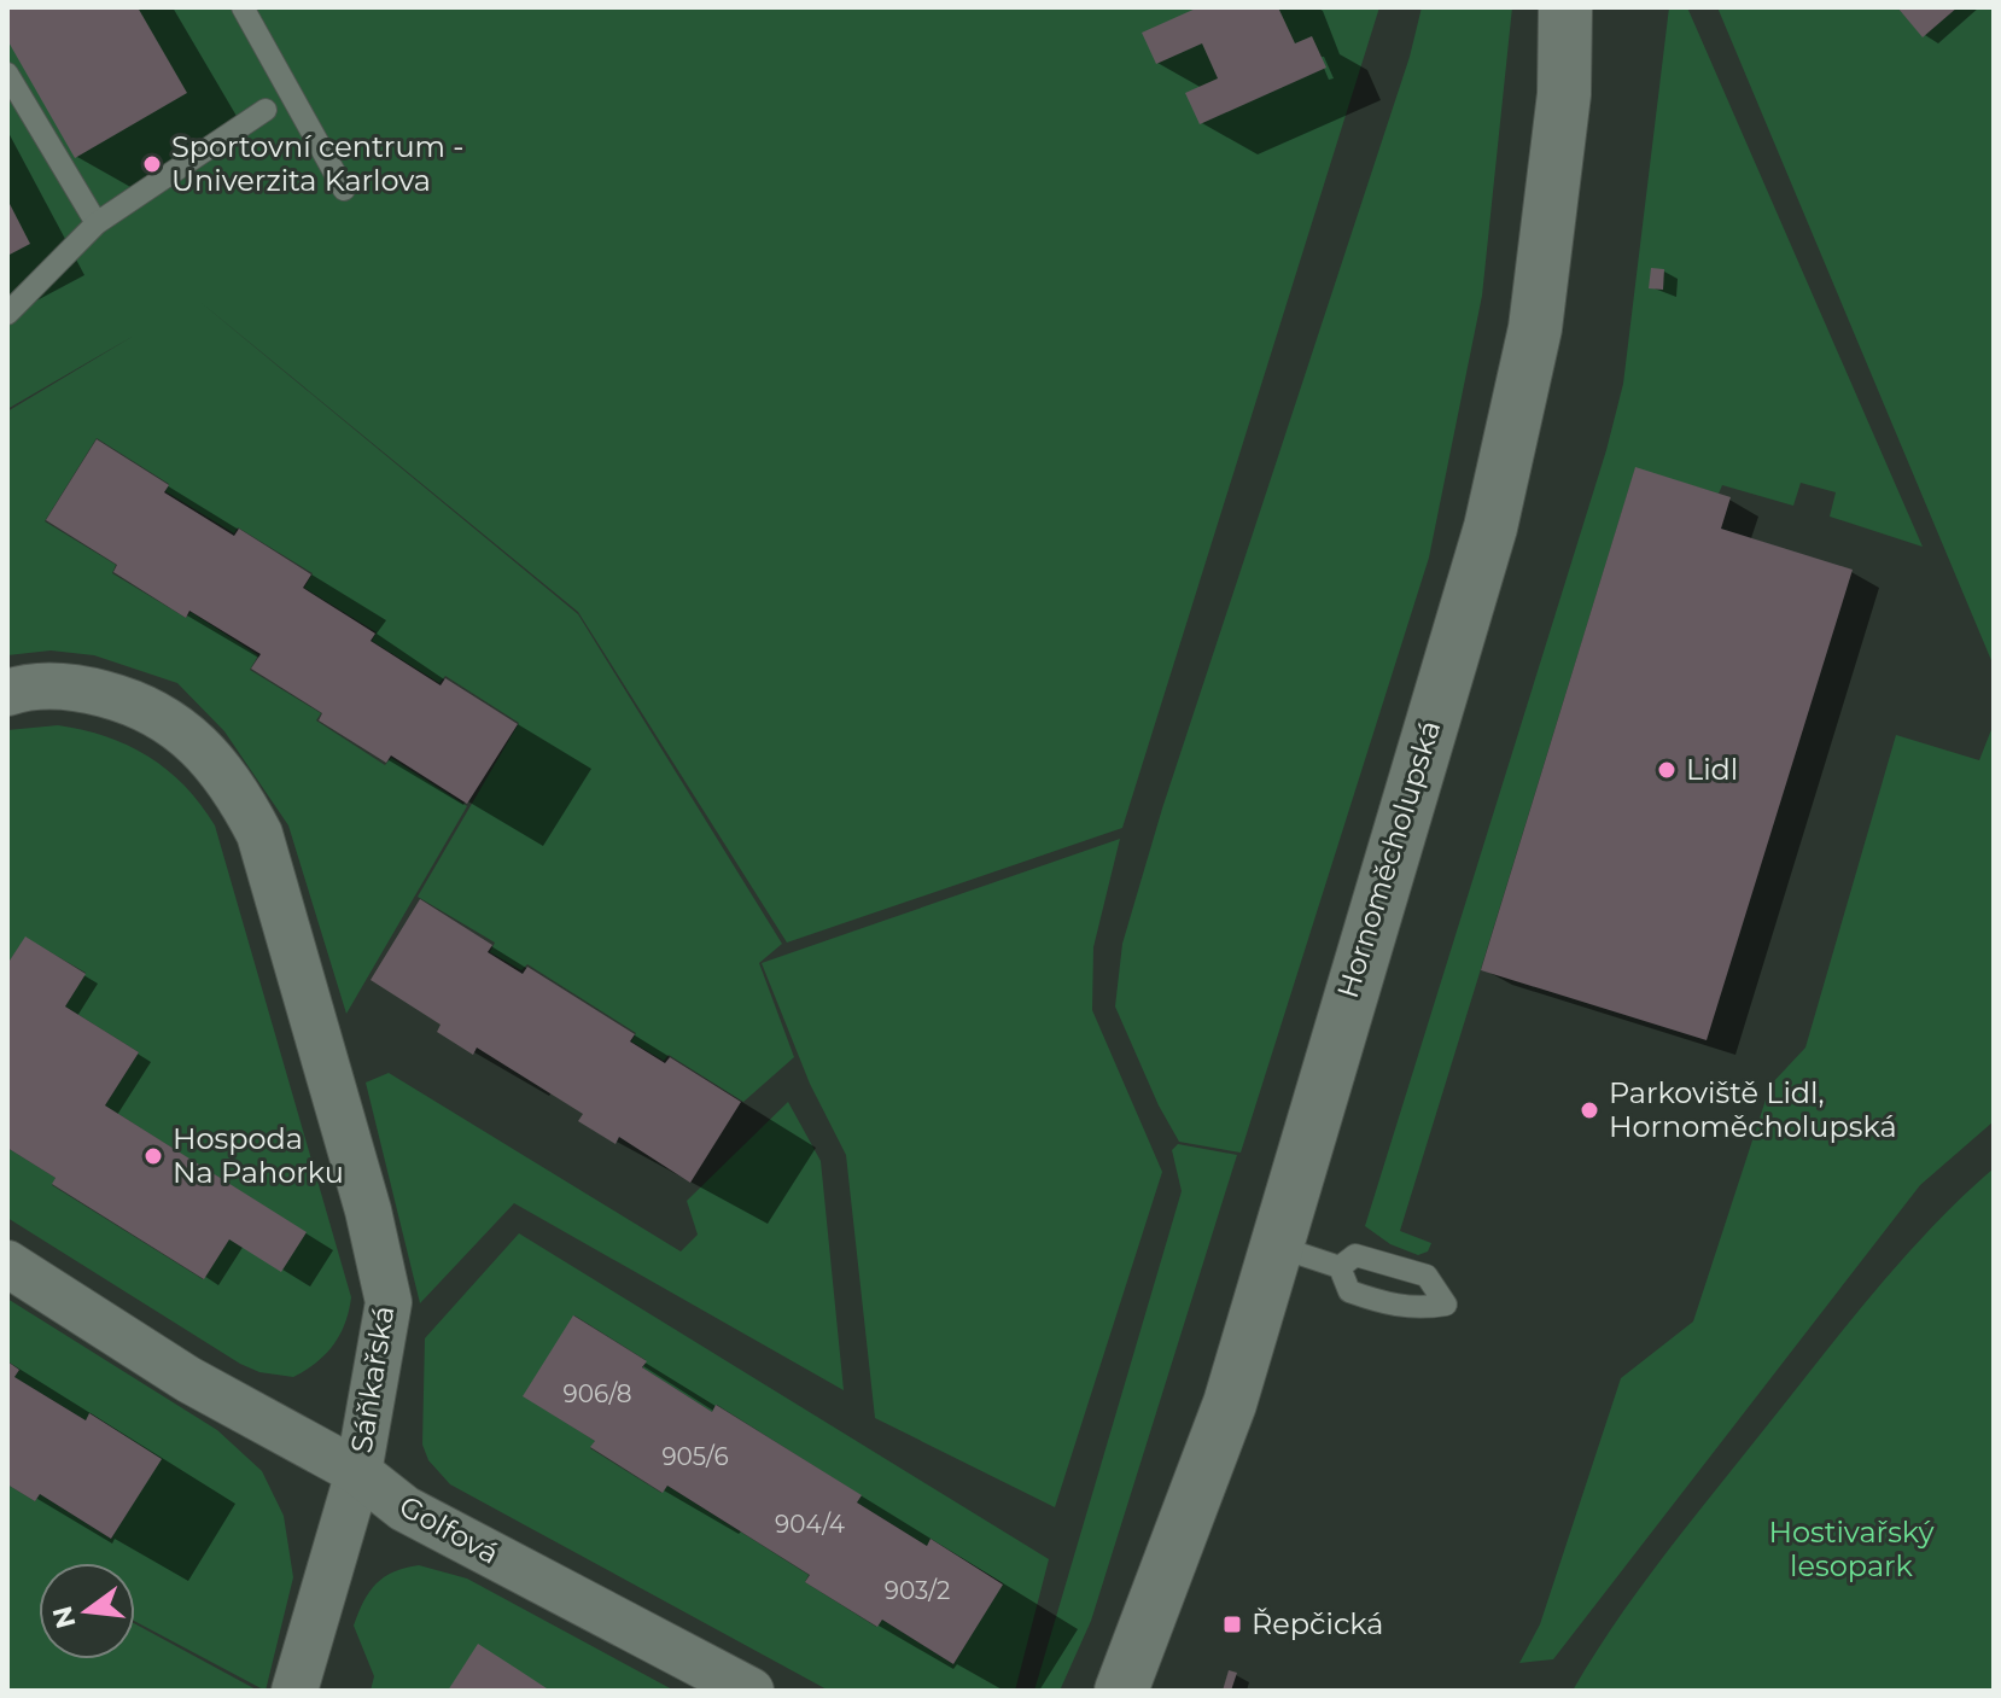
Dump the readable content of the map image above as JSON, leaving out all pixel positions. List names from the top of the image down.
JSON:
{
  "streets": {
    "street": ["Hornoměcholupská", "Sáňkařská", "Golfová"]
  },
  "crossings": [
    ["Sáňkařská", "Golfová"]
  ],
  "parks": ["Hostivařský lesopark"],
  "places": {
    "other": [
      "Sportovní centrum - Univerzita Karlova",
      "Lidl",
      "Parkoviště Lidl, Hornoměcholupská",
      "Hospoda Na Pahorku"
    ],
    "transit": ["Řepčická"]
  },
  "house_numbers": [
    "906/8",
    "905/6",
    "904/4",
    "903/2"
  ],
  "north": "left"
}
